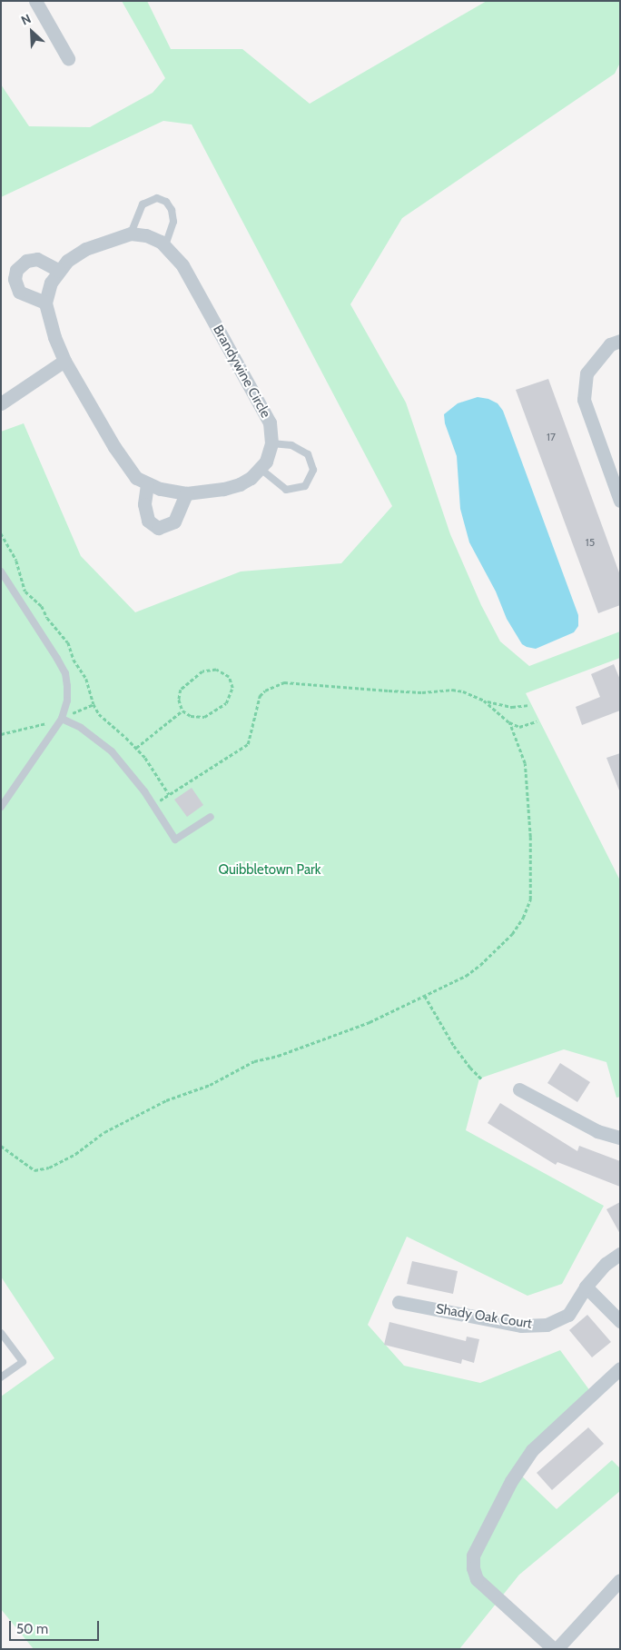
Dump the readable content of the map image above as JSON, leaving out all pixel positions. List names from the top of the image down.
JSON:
{
  "streets": {
    "street": ["Brandywine Circle", "Shady Oak Court"]
  },
  "parks": ["Quibbletown Park"],
  "house_numbers": ["17", "15"],
  "scale_bar": "50 m",
  "north": "top left"
}
